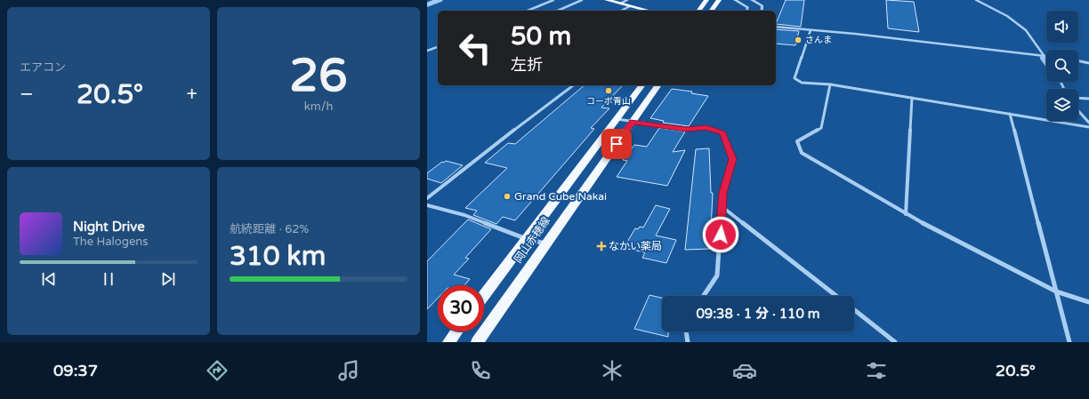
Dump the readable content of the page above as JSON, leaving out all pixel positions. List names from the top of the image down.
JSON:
{
  "streets": {
    "main road": ["岡山赤穂線"]
  },
  "places": {
    "other": ["さんま", "コーポ青山", "Grand Cube Nakai"],
    "health": ["なかい薬局"]
  },
  "page": {
    "tile": [
      "エアコン",
      ["26", "km/h"],
      ["航続距離 · 62%", "310 km"]
    ],
    "turn": ["50 m", "左折"],
    "heat": ["−", "20.5°", "+"],
    "song": ["Night Drive", "The Halogens"],
    "limit": "30",
    "trip": "09:38 · 1 分 · 110 m",
    "tabs": ["09:37", "20.5°"]
  }
}
